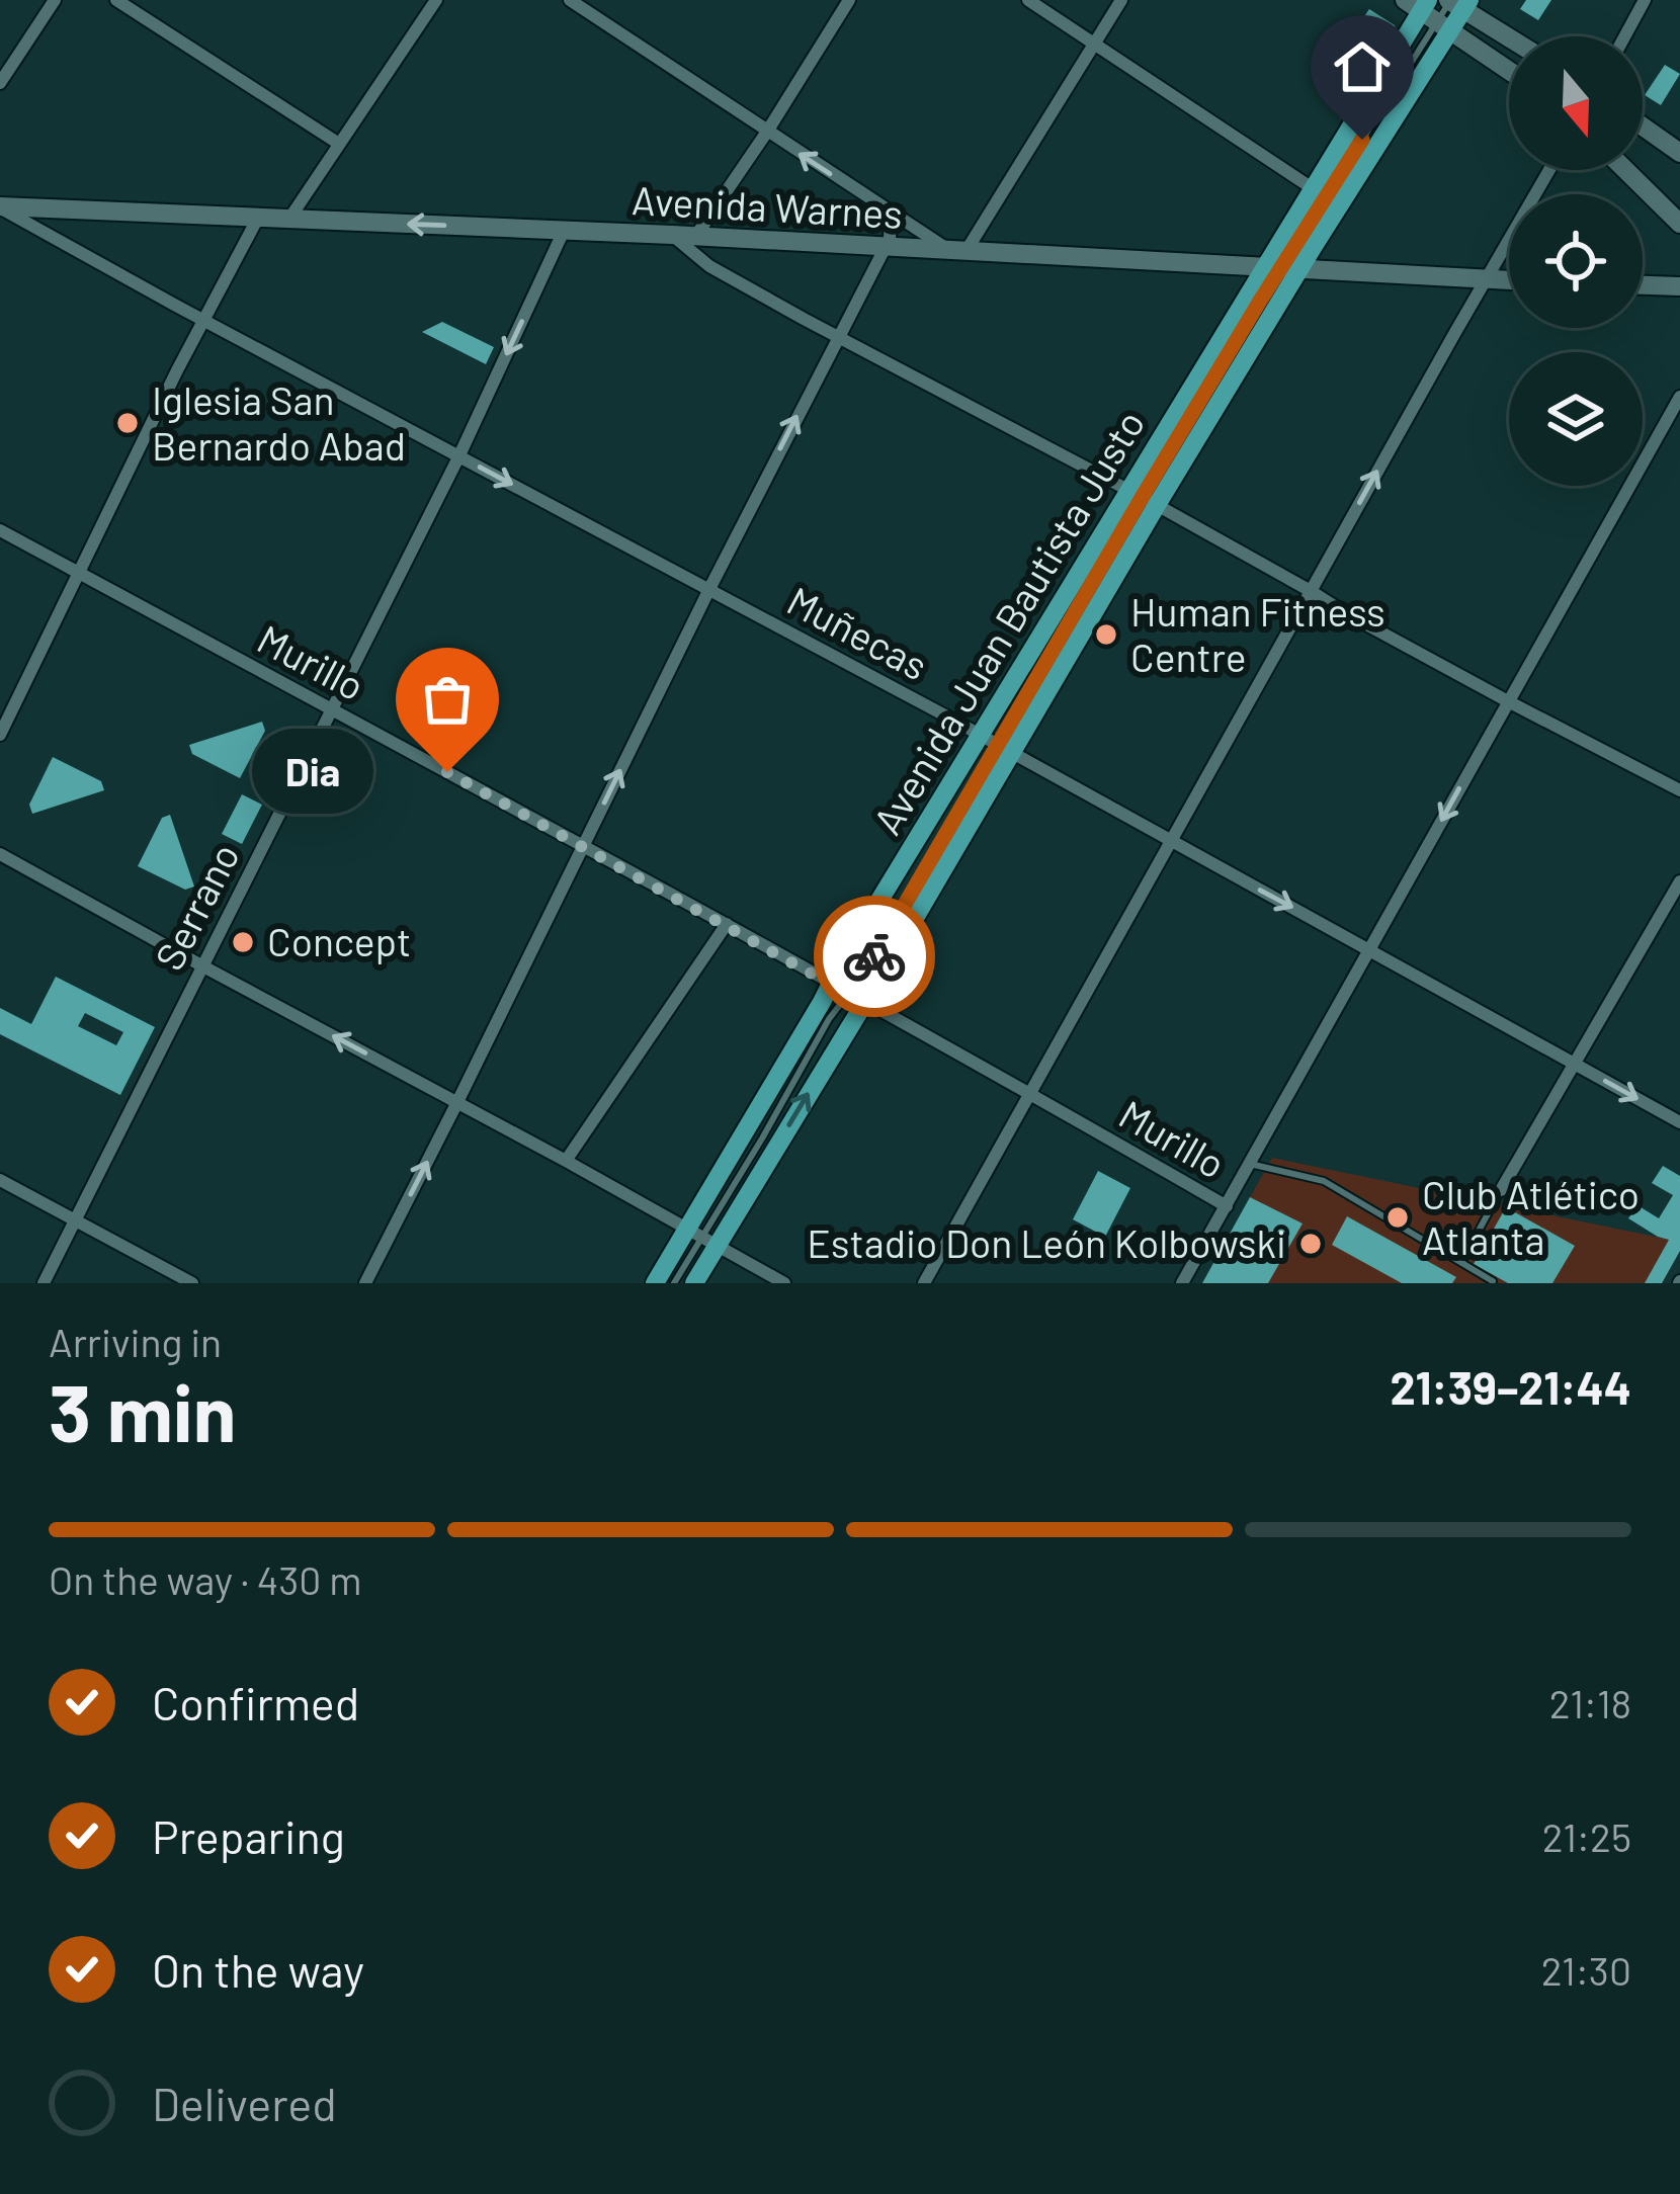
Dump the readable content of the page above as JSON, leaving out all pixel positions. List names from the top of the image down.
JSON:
{
  "streets": {
    "main road": ["Avenida Warnes", "Avenida Juan Bautista Justo"],
    "street": ["Muñecas", "Murillo", "Serrano"]
  },
  "crossings": [
    ["Avenida Warnes", "Avenida Juan Bautista Justo"],
    ["Avenida Warnes", "Muñecas"],
    ["Avenida Warnes", "Serrano"],
    ["Avenida Juan Bautista Justo", "Muñecas"],
    ["Avenida Juan Bautista Justo", "Murillo"],
    ["Muñecas", "Serrano"],
    ["Murillo", "Serrano"]
  ],
  "places": [
    "Iglesia San Bernardo Abad",
    "Human Fitness Centre",
    "Dia",
    "Concept",
    "Club Atlético Atlanta",
    "Estadio Don León Kolbowski"
  ],
  "north": "bottom",
  "page": {
    "bubble": "Dia",
    "heading": ["3 min", "Arriving in", "21:39–21:44"],
    "bar": "On the way · 430 m",
    "list": [
      ["Confirmed", "21:18"],
      ["Preparing", "21:25"],
      ["On the way", "21:30"],
      "Delivered"
    ]
  }
}
